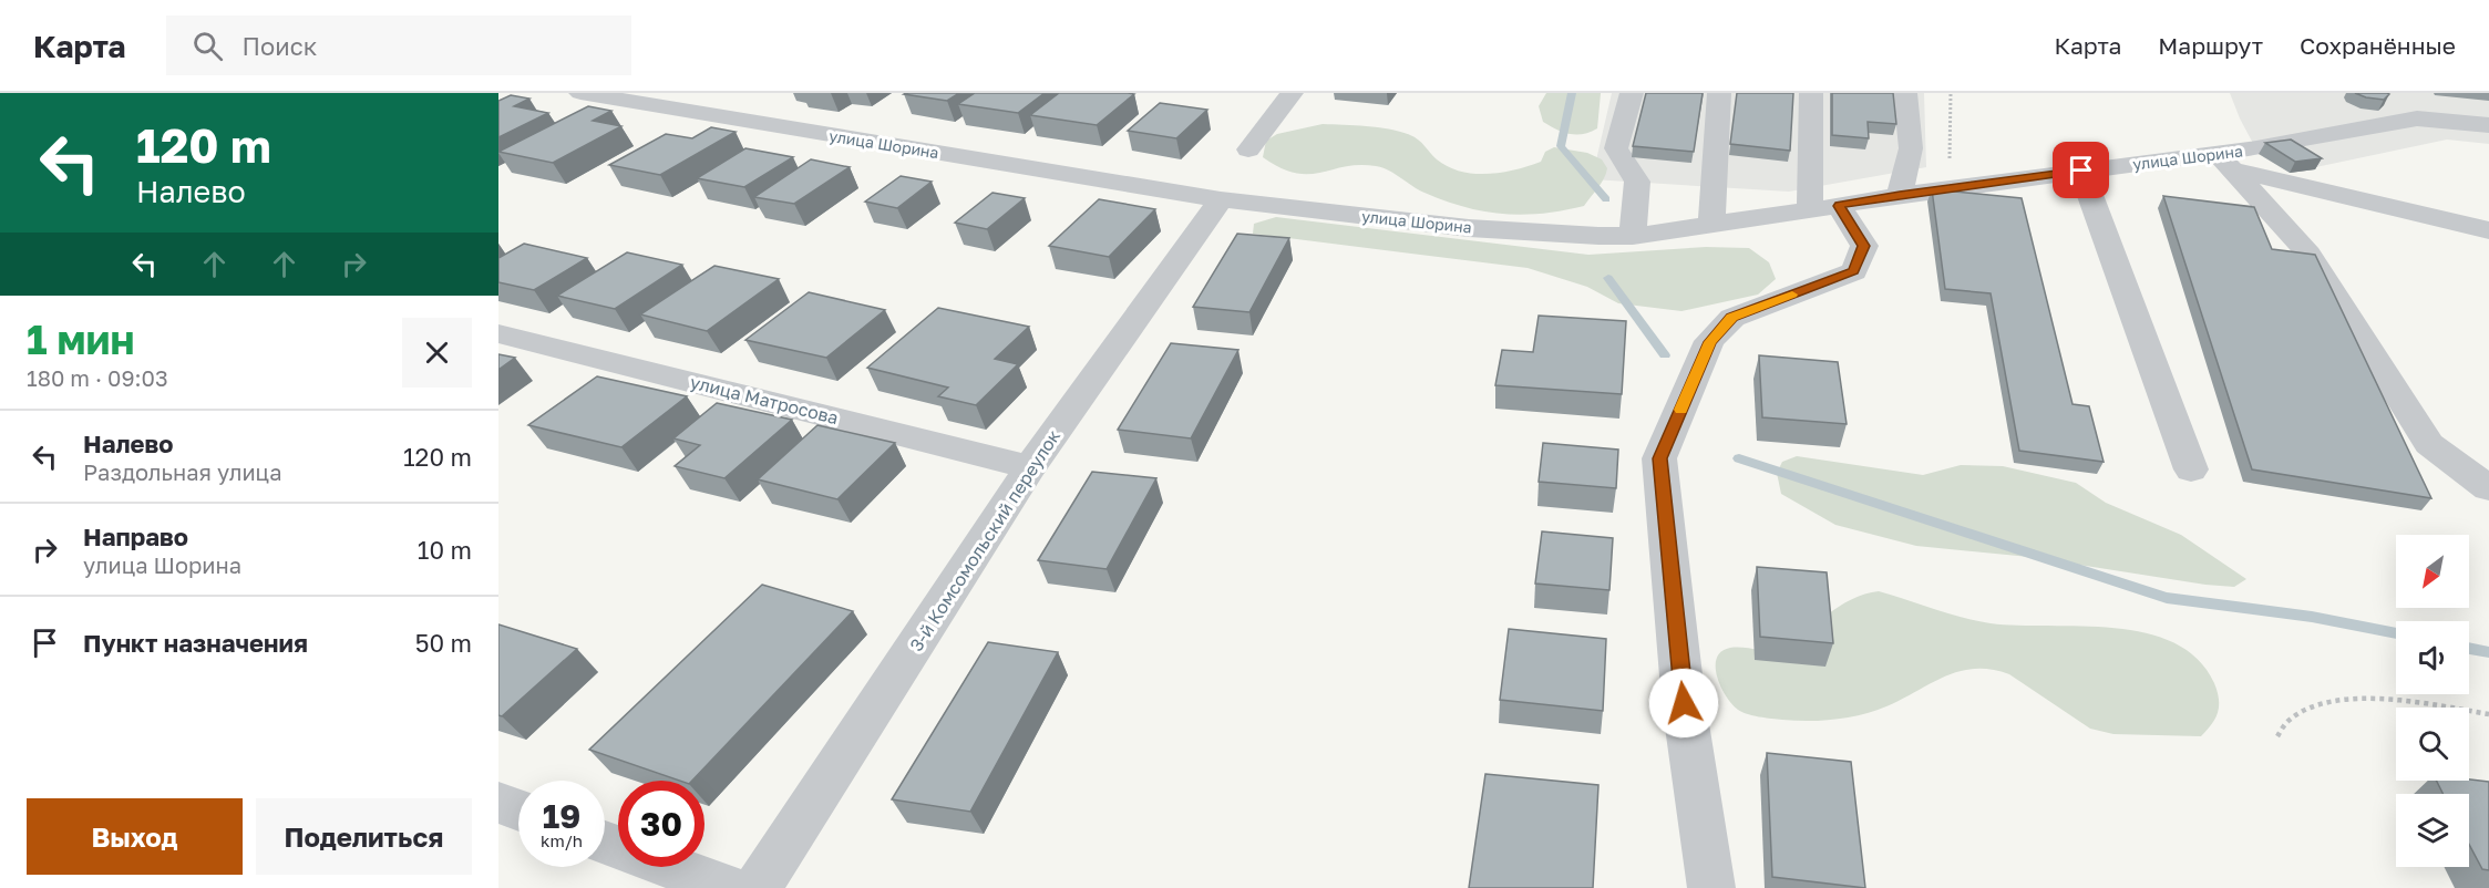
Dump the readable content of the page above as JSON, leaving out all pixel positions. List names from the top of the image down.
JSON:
{
  "streets": {
    "street": ["улица Шорина", "улица Матросова", "3-й Комсомольский переулок"]
  },
  "crossings": [
    ["улица Шорина", "3-й Комсомольский переулок"],
    ["улица Матросова", "3-й Комсомольский переулок"]
  ],
  "north": "bottom left",
  "page": {
    "header": "Карта",
    "search": "Поиск",
    "nav": ["Карта", "Маршрут", "Сохранённые"],
    "turn": ["120 m", "Налево"],
    "heading": ["1 мин", "180 m · 09:03"],
    "list": [
      {
        "name": "Налево",
        "note": "Раздольная улица",
        "value": "120 m"
      },
      {
        "name": "Направо",
        "note": "улица Шорина",
        "value": "10 m"
      },
      {
        "name": "Пункт назначения",
        "value": "50 m"
      }
    ],
    "speed": "19 km/h",
    "limit": "30",
    "buttons": ["Выход", "Поделиться"]
  }
}
